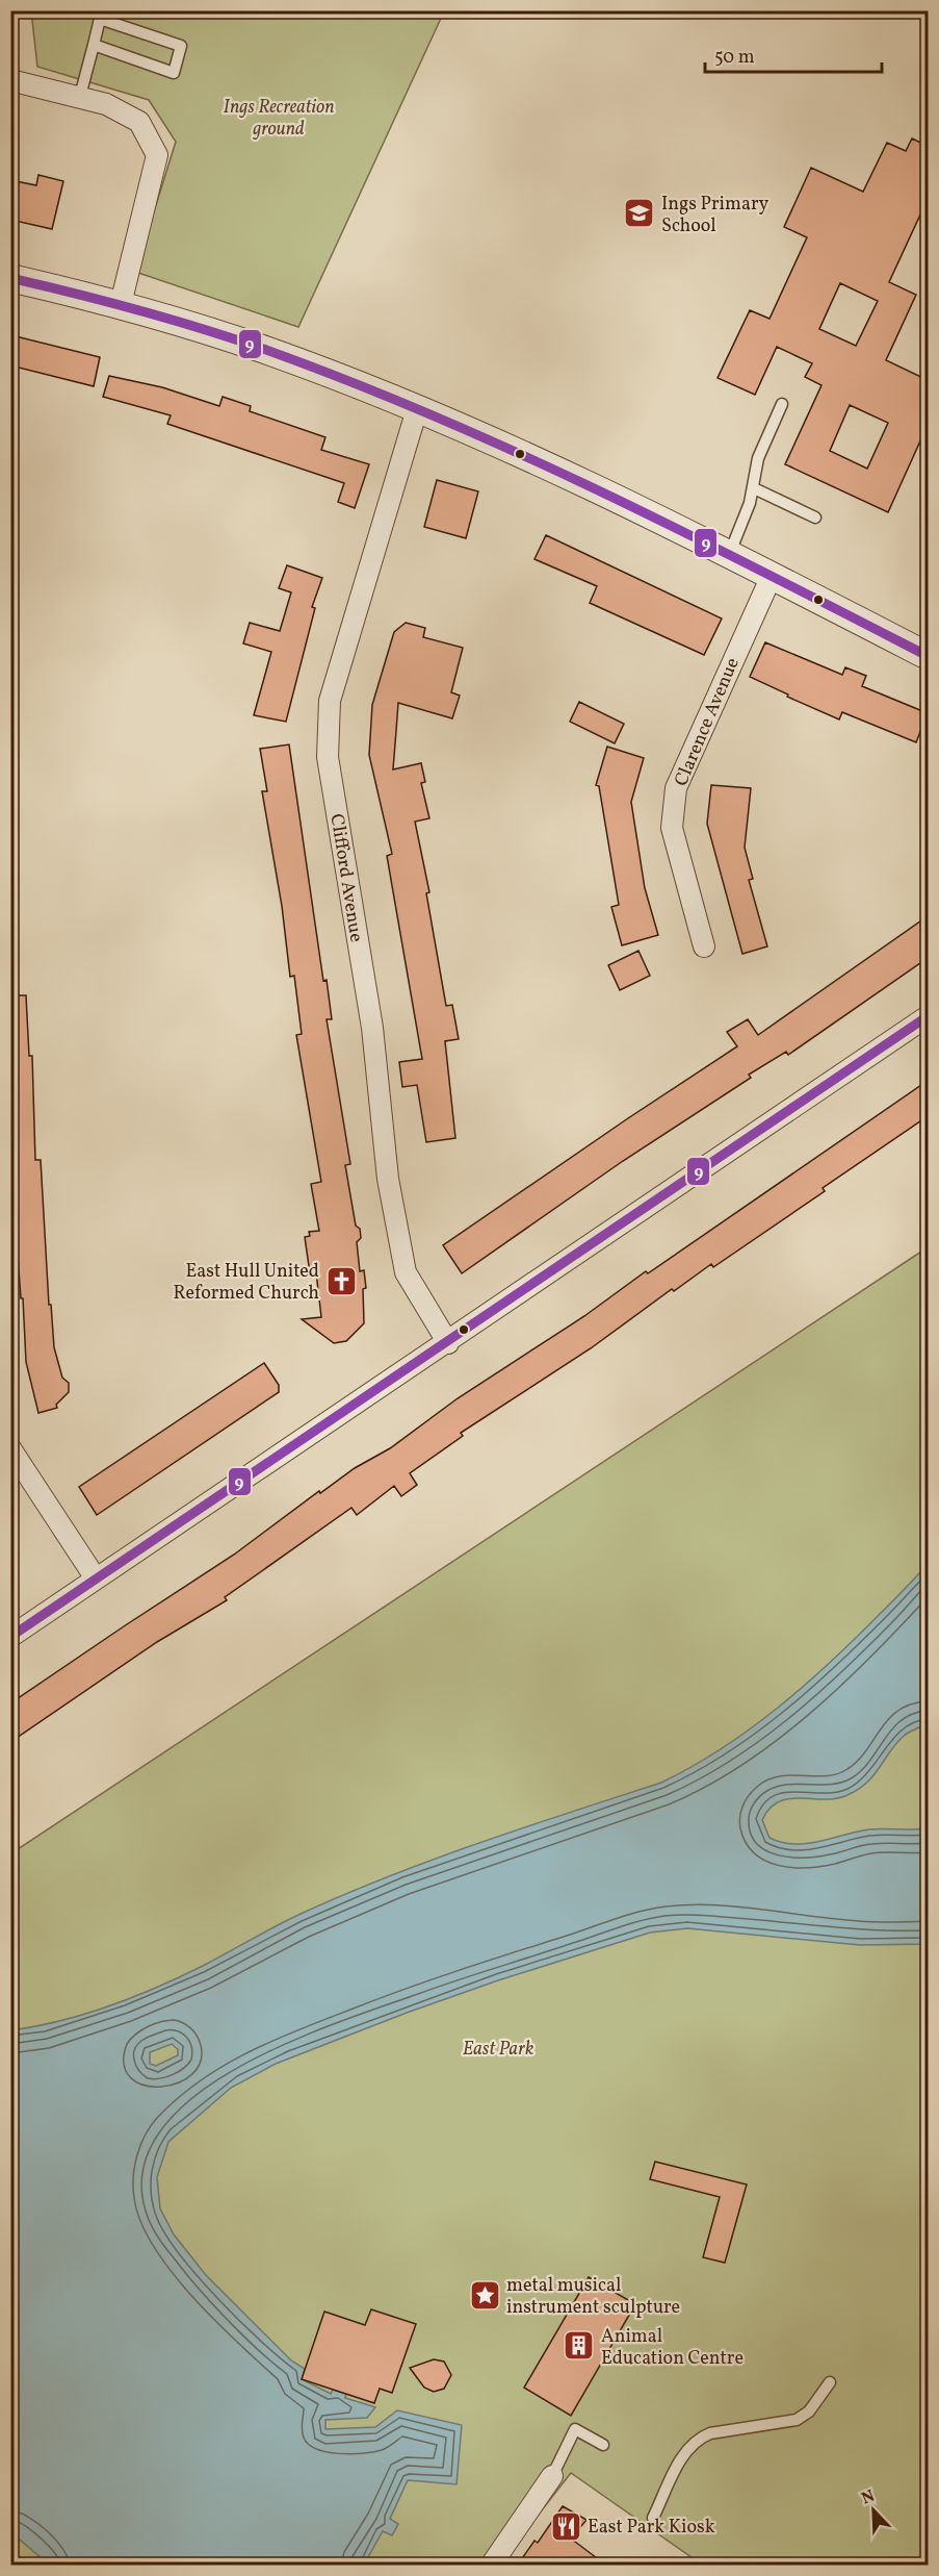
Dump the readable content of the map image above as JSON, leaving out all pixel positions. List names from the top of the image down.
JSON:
{
  "streets": {
    "street": ["Clarence Avenue", "Clifford Avenue"]
  },
  "parks": ["Ings Recreation ground", "East Park"],
  "places": {
    "school or university": ["Ings Primary School"],
    "church": ["East Hull United Reformed Church"],
    "place": ["metal musical instrument sculpture"],
    "building": ["Animal Education Centre"],
    "restaurant": ["East Park Kiosk"]
  },
  "lines": ["transit line 9"],
  "scale_bar": "50 m",
  "north": "top left"
}
